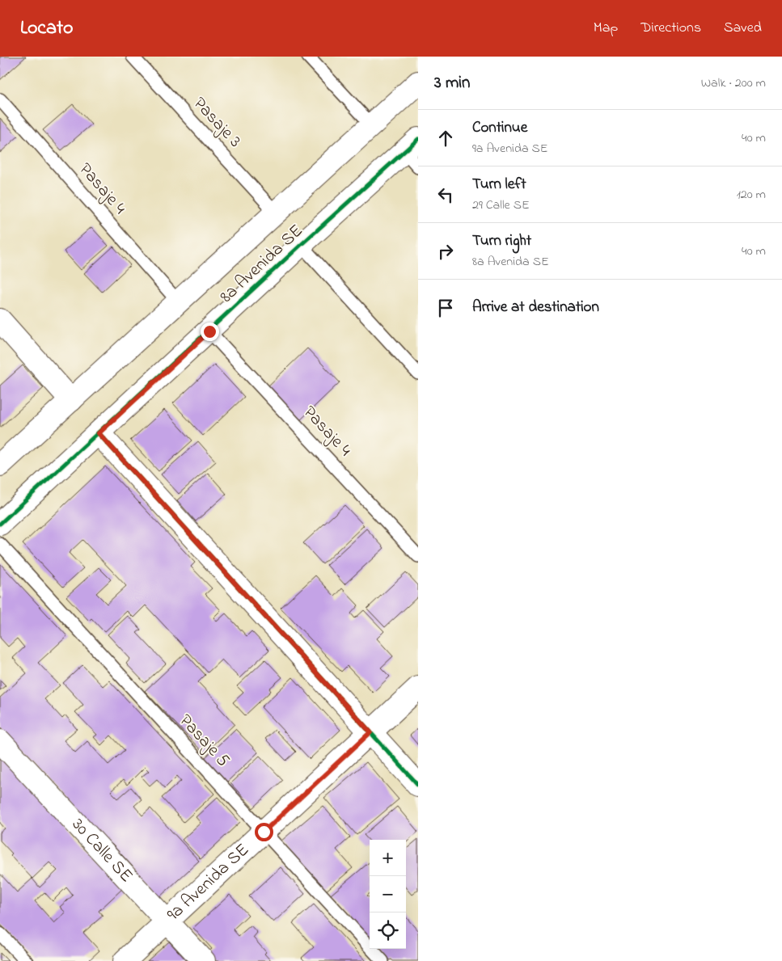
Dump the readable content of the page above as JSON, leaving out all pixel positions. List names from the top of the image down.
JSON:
{
  "streets": {
    "street": ["8a Avenida SE", "30 Calle SE", "9a Avenida SE"],
    "lane": ["Pasaje 3", "Pasaje 4", "Pasaje 5"]
  },
  "crossings": [
    ["Pasaje 3", "8a Avenida SE"],
    ["Pasaje 4", "8a Avenida SE"],
    ["Pasaje 5", "9a Avenida SE"],
    ["30 Calle SE", "9a Avenida SE"]
  ],
  "page": {
    "header": "Locato",
    "nav": ["Map", "Directions", "Saved"],
    "heading": ["3 min", "Walk · 200 m"],
    "list": [
      ["Continue", "9a Avenida SE", "40 m"],
      ["Turn left", "29 Calle SE", "120 m"],
      ["Turn right", "8a Avenida SE", "40 m"],
      "Arrive at destination"
    ],
    "map_buttons": ["+", "−"]
  }
}
